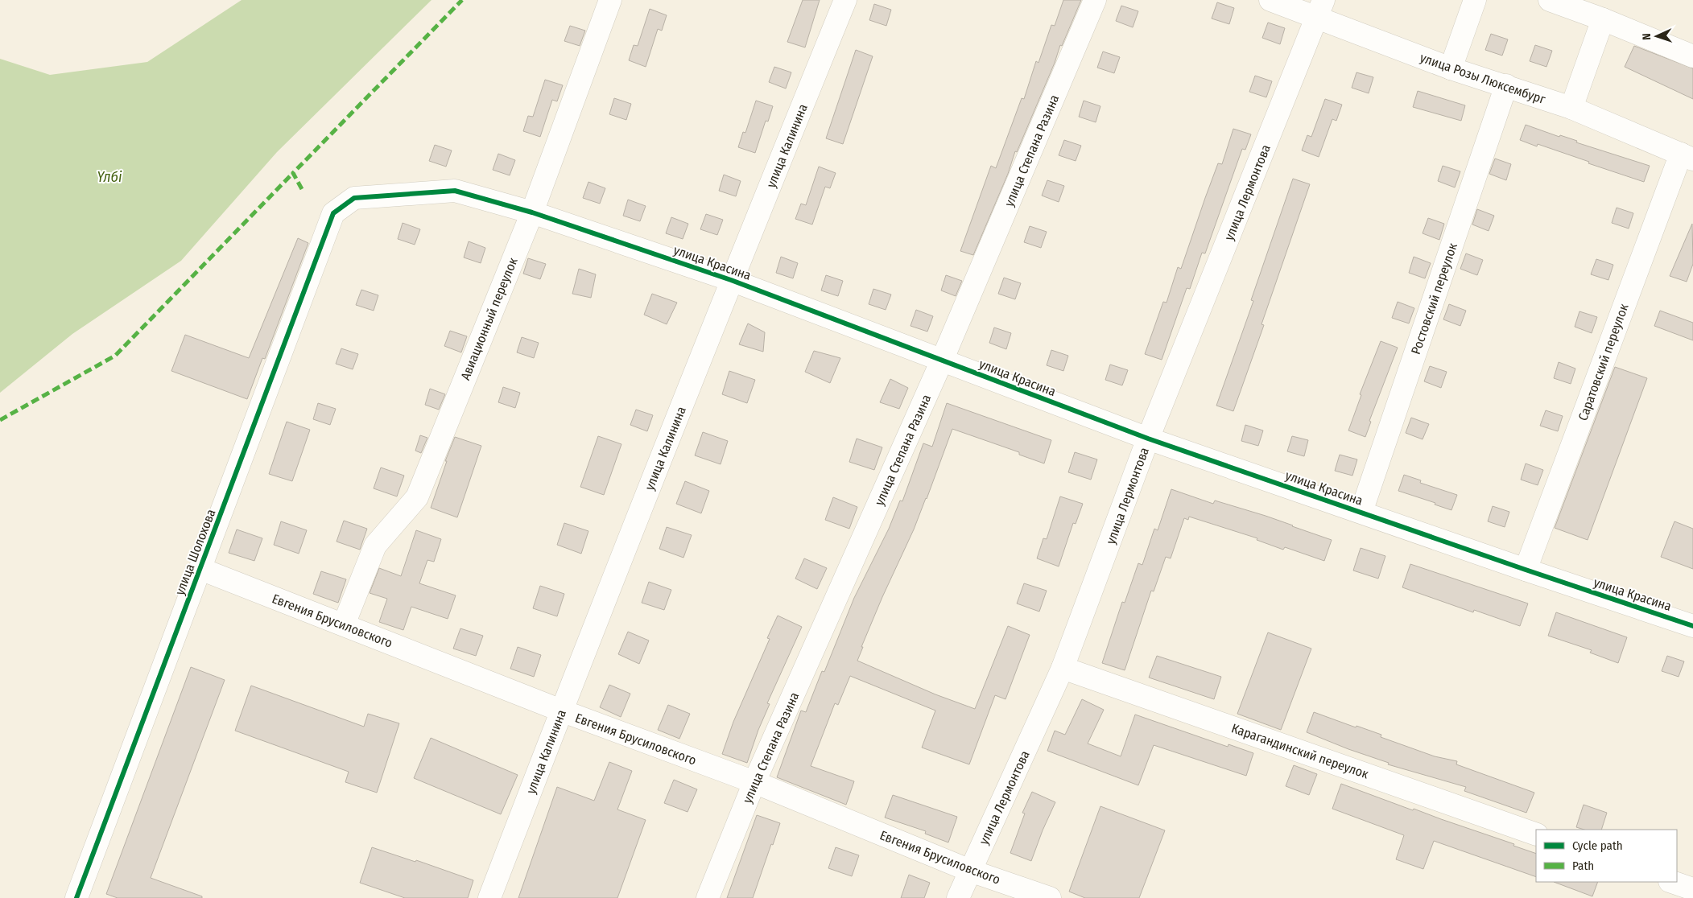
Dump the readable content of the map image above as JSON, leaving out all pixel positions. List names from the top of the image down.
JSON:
{
  "streets": {
    "street": [
      "улица Розы Люксембург",
      "улица Калинина",
      "улица Степана Разина",
      "улица Лермонтова",
      "улица Красина",
      "Ростовский переулок",
      "Авиационный переулок",
      "Саратовский переулок",
      "улица Шолохова",
      "Евгения Брусиловского",
      "Карагандинский переулок"
    ]
  },
  "crossings": [
    ["улица Розы Люксембург", "улица Лермонтова"],
    ["улица Розы Люксембург", "Ростовский переулок"],
    ["улица Розы Люксембург", "Саратовский переулок"],
    ["улица Калинина", "улица Красина"],
    ["улица Калинина", "Евгения Брусиловского"],
    ["улица Степана Разина", "улица Красина"],
    ["улица Степана Разина", "Евгения Брусиловского"],
    ["улица Лермонтова", "улица Красина"],
    ["улица Лермонтова", "Евгения Брусиловского"],
    ["улица Лермонтова", "Карагандинский переулок"],
    ["улица Красина", "Ростовский переулок"],
    ["улица Красина", "Авиационный переулок"],
    ["улица Красина", "Саратовский переулок"],
    ["улица Красина", "улица Шолохова"],
    ["Авиационный переулок", "Евгения Брусиловского"],
    ["улица Шолохова", "Евгения Брусиловского"]
  ],
  "water": ["Үлбі"],
  "legend": ["Cycle path", "Path"],
  "north": "left"
}
